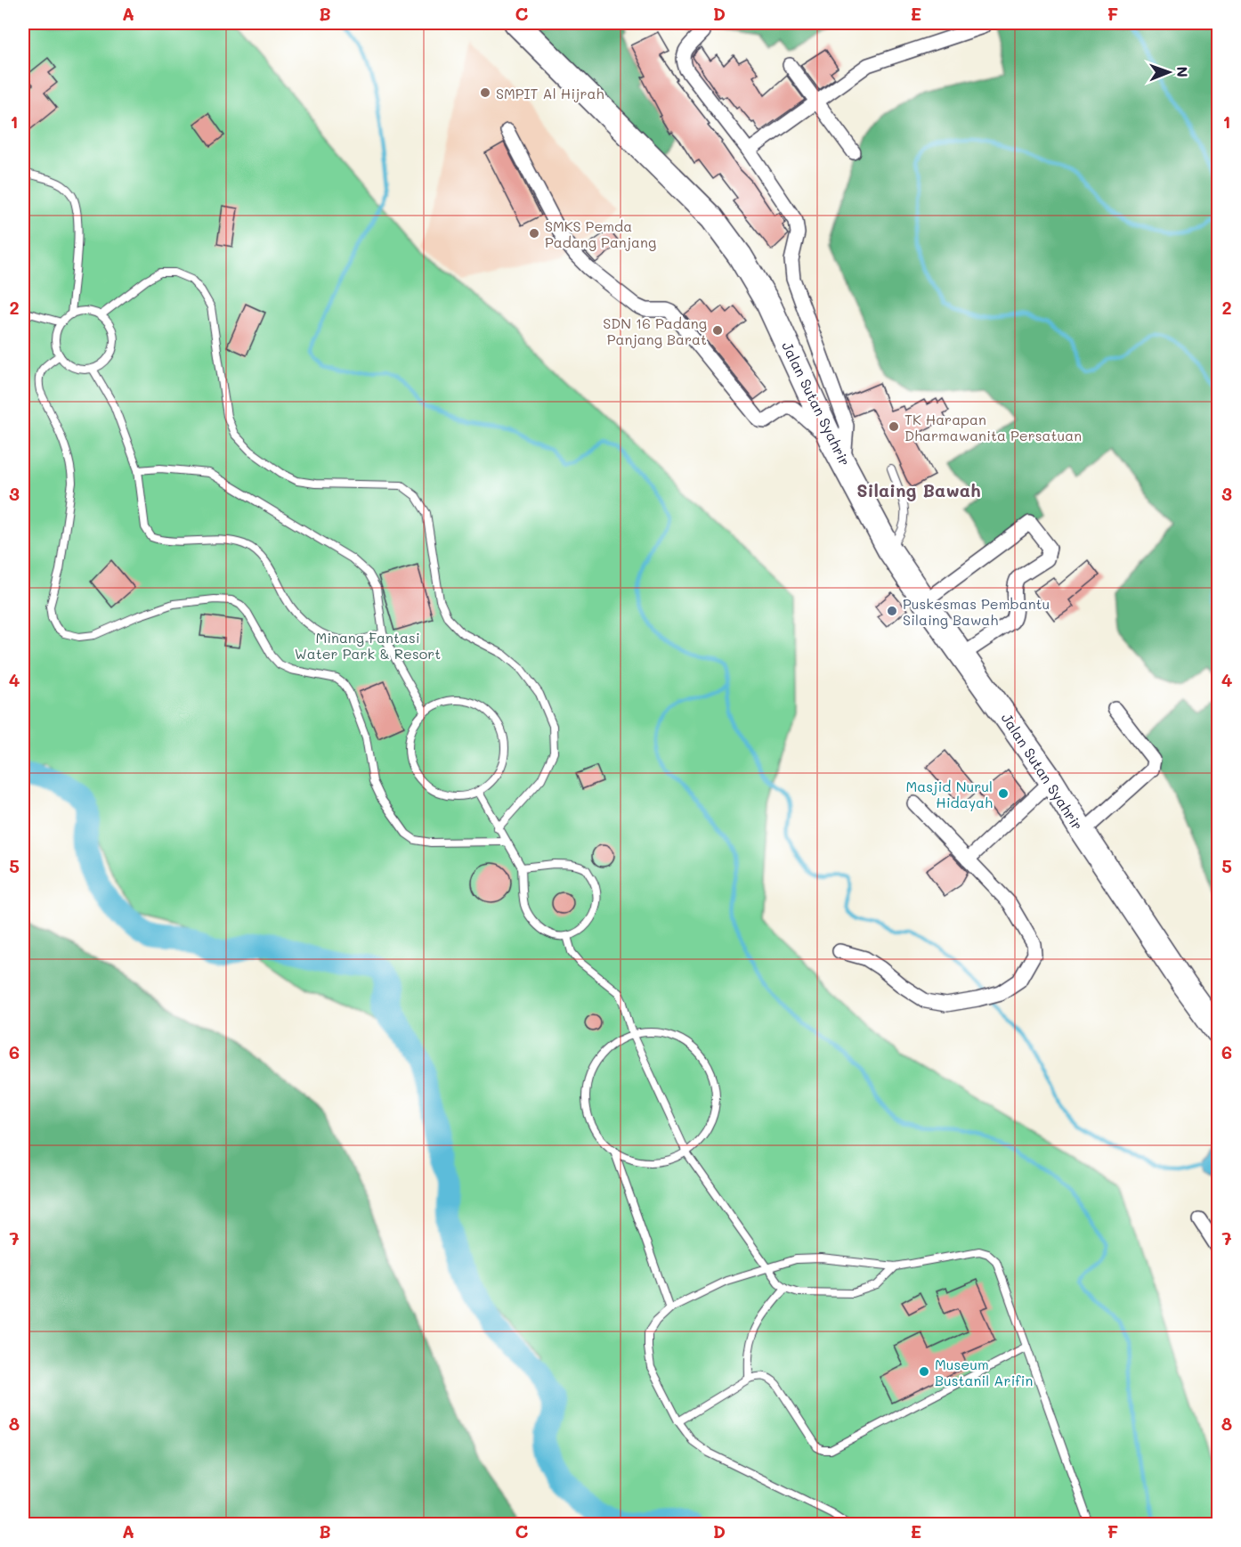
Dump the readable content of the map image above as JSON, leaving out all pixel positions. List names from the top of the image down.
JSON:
{
  "streets": {
    "highway": ["Jalan Sutan Syahrir"]
  },
  "districts": ["Silaing Bawah"],
  "parks": ["Minang Fantasi Water Park & Resort"],
  "places": [
    "SMPIT Al Hijrah",
    "SMKS Pemda Padang Panjang",
    "SDN 16 Padang Panjang Barat",
    "TK Harapan Dharmawanita Persatuan",
    "Puskesmas Pembantu Silaing Bawah",
    "Masjid Nurul Hidayah",
    "Museum Bustanil Arifin"
  ],
  "north": "right",
  "grid": {
    "columns": [
      "A",
      "B",
      "C",
      "D",
      "E",
      "F"
    ],
    "rows": [
      "1",
      "2",
      "3",
      "4",
      "5",
      "6",
      "7",
      "8"
    ]
  }
}
